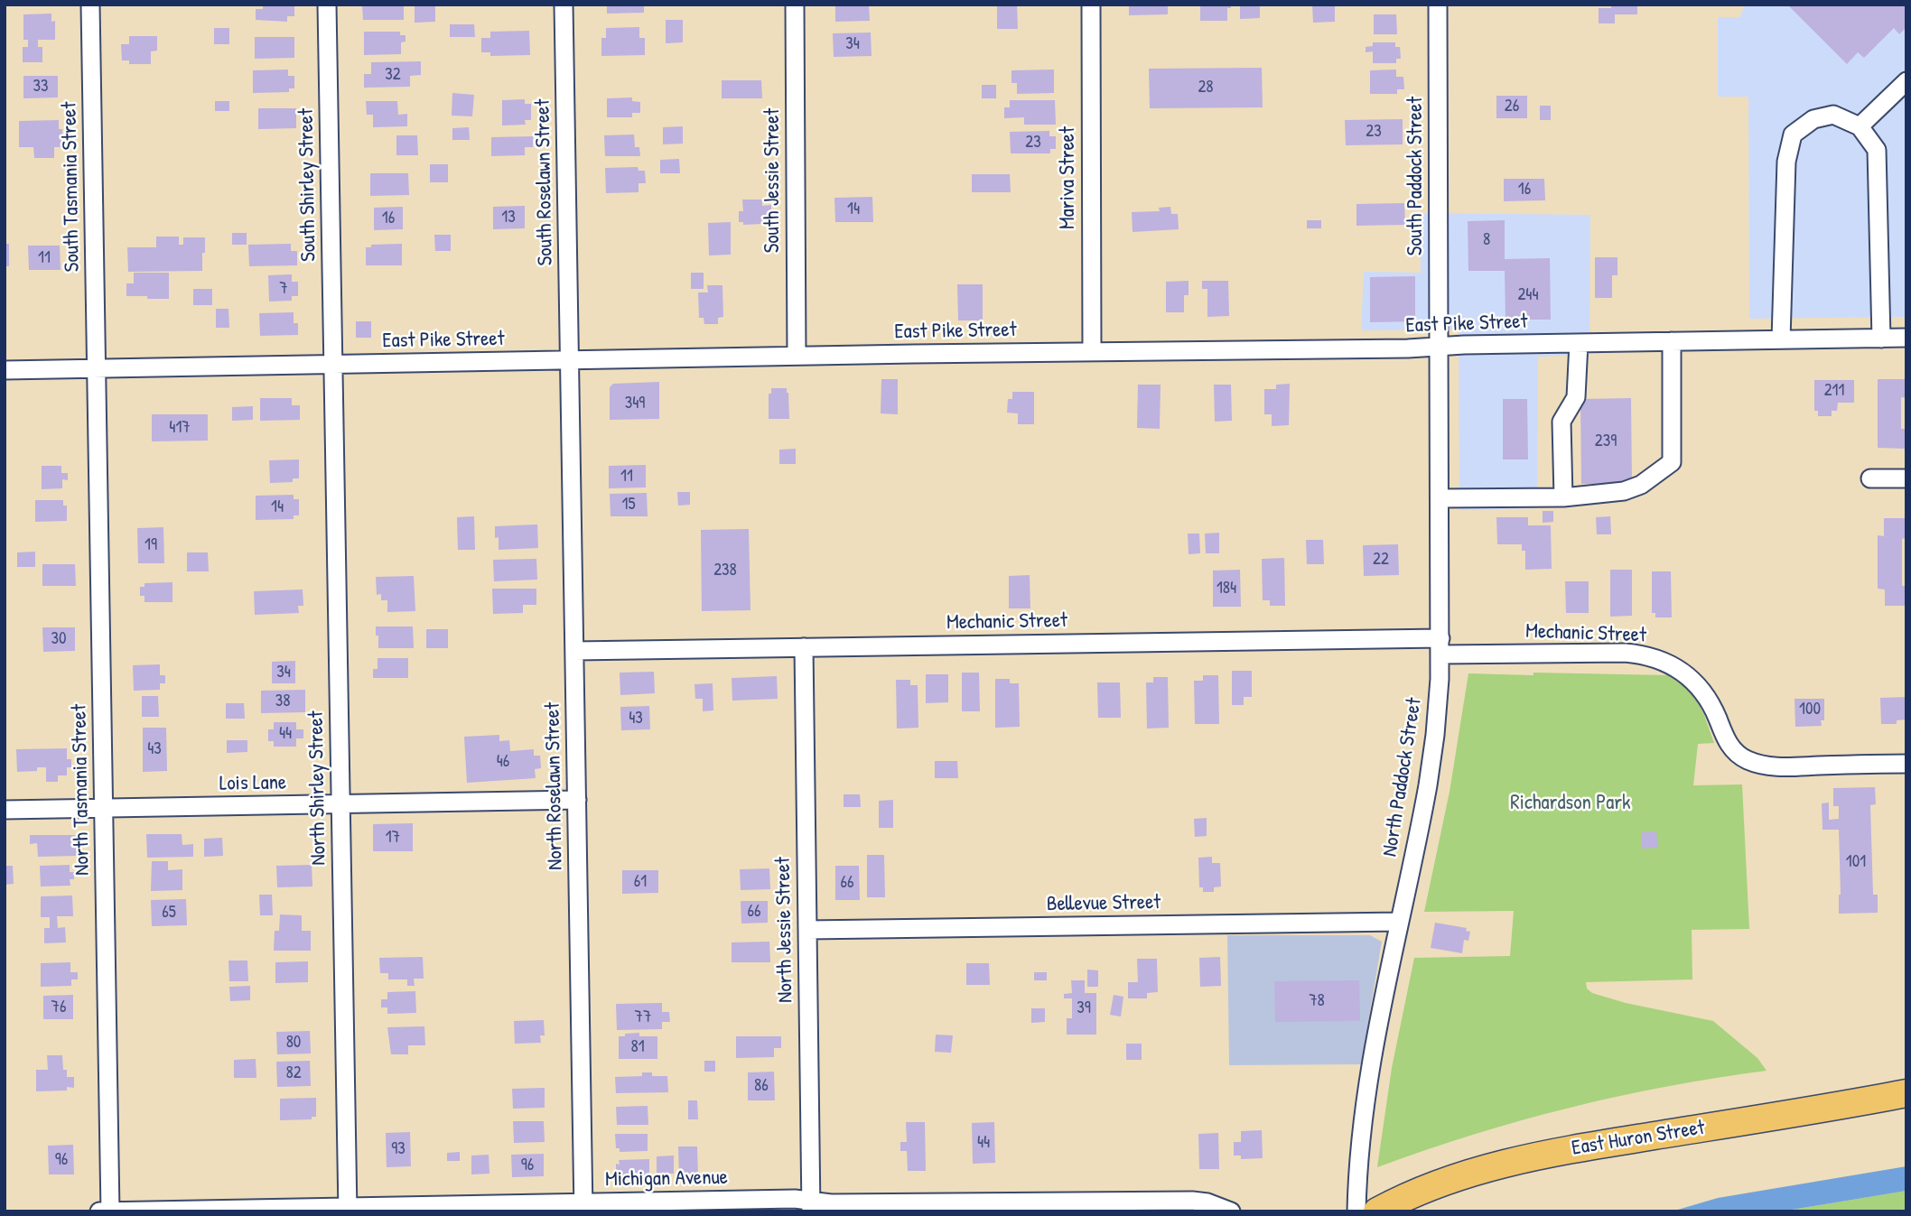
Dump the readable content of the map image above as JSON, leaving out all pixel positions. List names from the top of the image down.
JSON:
{
  "streets": {
    "highway": ["East Huron Street"],
    "street": [
      "South Paddock Street",
      "Mariva Street",
      "South Jessie Street",
      "South Roselawn Street",
      "South Shirley Street",
      "South Tasmania Street",
      "East Pike Street",
      "Mechanic Street",
      "North Paddock Street",
      "Lois Lane",
      "North Roselawn Street",
      "North Shirley Street",
      "North Tasmania Street",
      "Bellevue Street",
      "North Jessie Street",
      "Michigan Avenue"
    ]
  },
  "crossings": [
    ["South Paddock Street", "East Pike Street"],
    ["South Paddock Street", "North Paddock Street"],
    ["Mariva Street", "East Pike Street"],
    ["South Jessie Street", "East Pike Street"],
    ["South Roselawn Street", "East Pike Street"],
    ["South Roselawn Street", "North Roselawn Street"],
    ["South Shirley Street", "East Pike Street"],
    ["South Shirley Street", "North Shirley Street"],
    ["South Tasmania Street", "East Pike Street"],
    ["South Tasmania Street", "North Tasmania Street"],
    ["East Pike Street", "North Paddock Street"],
    ["East Pike Street", "North Roselawn Street"],
    ["East Pike Street", "North Shirley Street"],
    ["East Pike Street", "North Tasmania Street"],
    ["Mechanic Street", "North Paddock Street"],
    ["Mechanic Street", "North Roselawn Street"],
    ["Mechanic Street", "North Jessie Street"],
    ["North Paddock Street", "Bellevue Street"],
    ["Lois Lane", "North Roselawn Street"],
    ["Lois Lane", "North Shirley Street"],
    ["Lois Lane", "North Tasmania Street"],
    ["North Roselawn Street", "Michigan Avenue"],
    ["North Shirley Street", "Michigan Avenue"],
    ["North Tasmania Street", "Michigan Avenue"],
    ["Bellevue Street", "North Jessie Street"],
    ["North Jessie Street", "Michigan Avenue"]
  ],
  "parks": ["Richardson Park"],
  "house_numbers": [
    "34",
    "32",
    "33",
    "28",
    "26",
    "23",
    "23",
    "16",
    "14",
    "13",
    "16",
    "8",
    "11",
    "7",
    "244",
    "211",
    "349",
    "417",
    "239",
    "11",
    "15",
    "14",
    "19",
    "22",
    "238",
    "184",
    "30",
    "34",
    "38",
    "100",
    "43",
    "44",
    "43",
    "46",
    "17",
    "101",
    "61",
    "66",
    "66",
    "65",
    "78",
    "76",
    "39",
    "77",
    "80",
    "81",
    "82",
    "86",
    "44",
    "93",
    "96",
    "96"
  ]
}
